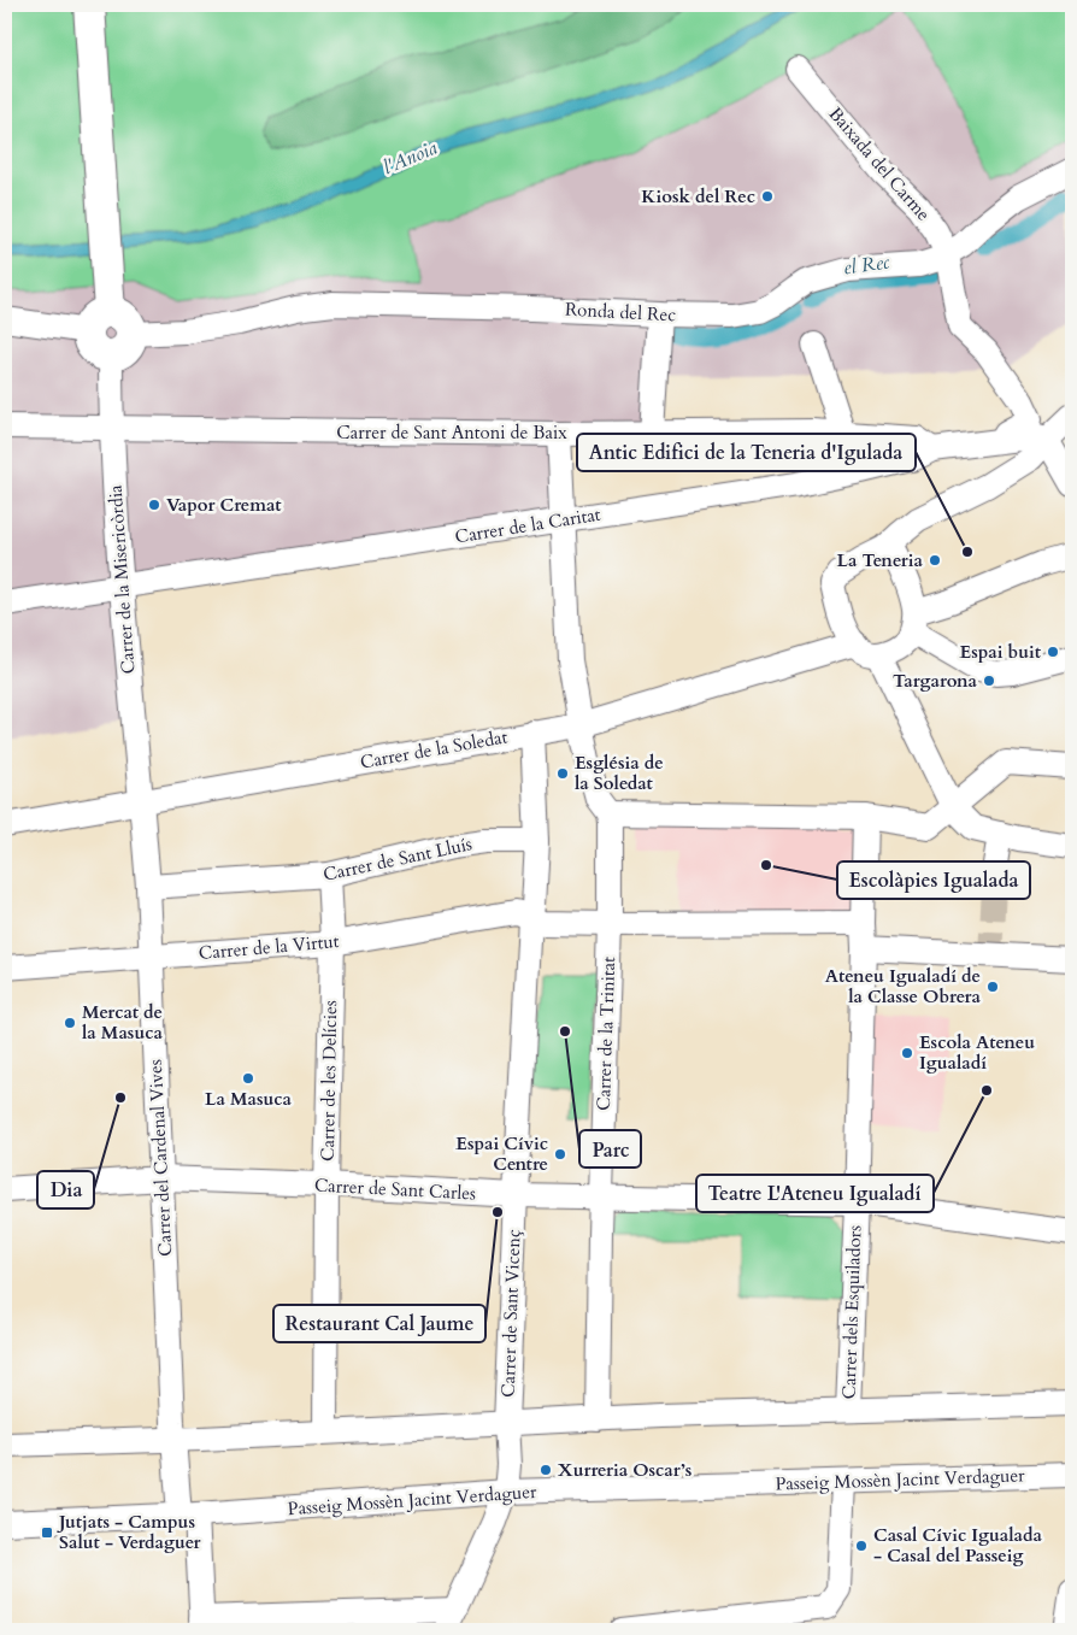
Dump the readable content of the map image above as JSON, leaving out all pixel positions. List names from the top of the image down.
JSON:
{
  "streets": {
    "street": [
      "Baixada del Carme",
      "Ronda del Rec",
      "Carrer de Sant Antoni de Baix",
      "Carrer de la Caritat",
      "Carrer de la Misericòrdia",
      "Carrer de la Soledat",
      "Carrer de Sant Lluís",
      "Carrer de la Virtut",
      "Carrer de la Trinitat",
      "Carrer de les Delícies",
      "Carrer del Cardenal Vives",
      "Carrer de Sant Carles",
      "Carrer dels Esquiladors",
      "Carrer de Sant Vicenç",
      "Passeig Mossèn Jacint Verdaguer"
    ]
  },
  "crossings": [
    ["Baixada del Carme", "Ronda del Rec"],
    ["Baixada del Carme", "Carrer de la Caritat"],
    ["Ronda del Rec", "Carrer de la Misericòrdia"],
    ["Carrer de Sant Antoni de Baix", "Carrer de la Caritat"],
    ["Carrer de Sant Antoni de Baix", "Carrer de la Misericòrdia"],
    ["Carrer de Sant Antoni de Baix", "Carrer de la Trinitat"],
    ["Carrer de la Caritat", "Carrer de la Misericòrdia"],
    ["Carrer de la Caritat", "Carrer de la Trinitat"],
    ["Carrer de la Misericòrdia", "Carrer de la Soledat"],
    ["Carrer de la Misericòrdia", "Carrer del Cardenal Vives"],
    ["Carrer de la Soledat", "Carrer de la Trinitat"],
    ["Carrer de la Soledat", "Carrer del Cardenal Vives"],
    ["Carrer de la Soledat", "Carrer de Sant Vicenç"],
    ["Carrer de Sant Lluís", "Carrer de les Delícies"],
    ["Carrer de Sant Lluís", "Carrer del Cardenal Vives"],
    ["Carrer de Sant Lluís", "Carrer de Sant Vicenç"],
    ["Carrer de la Virtut", "Carrer de la Trinitat"],
    ["Carrer de la Virtut", "Carrer de les Delícies"],
    ["Carrer de la Virtut", "Carrer del Cardenal Vives"],
    ["Carrer de la Virtut", "Carrer dels Esquiladors"],
    ["Carrer de la Virtut", "Carrer de Sant Vicenç"],
    ["Carrer de la Trinitat", "Carrer de Sant Carles"],
    ["Carrer de les Delícies", "Carrer de Sant Carles"],
    ["Carrer del Cardenal Vives", "Carrer de Sant Carles"],
    ["Carrer del Cardenal Vives", "Passeig Mossèn Jacint Verdaguer"],
    ["Carrer de Sant Carles", "Carrer dels Esquiladors"],
    ["Carrer de Sant Carles", "Carrer de Sant Vicenç"],
    ["Carrer de Sant Vicenç", "Passeig Mossèn Jacint Verdaguer"]
  ],
  "water": ["l'Anoia", "el Rec"],
  "places": {
    "other": [
      "Kiosk del Rec",
      "Vapor Cremat",
      "Antic Edifici de la Teneria d'Igulada",
      "La Teneria",
      "Espai buit",
      "Targarona",
      "Església de la Soledat",
      "Escolàpies Igualada",
      "Ateneu Igualadí de la Classe Obrera",
      "Mercat de la Masuca",
      "Parc",
      "Escola Ateneu Igualadí",
      "La Masuca",
      "Teatre L'Ateneu Igualadí",
      "Dia",
      "Espai Cívic Centre",
      "Restaurant Cal Jaume",
      "Xurreria Oscar’s",
      "Casal Cívic Igualada - Casal del Passeig"
    ],
    "transit": ["Jutjats - Campus Salut - Verdaguer"]
  }
}
